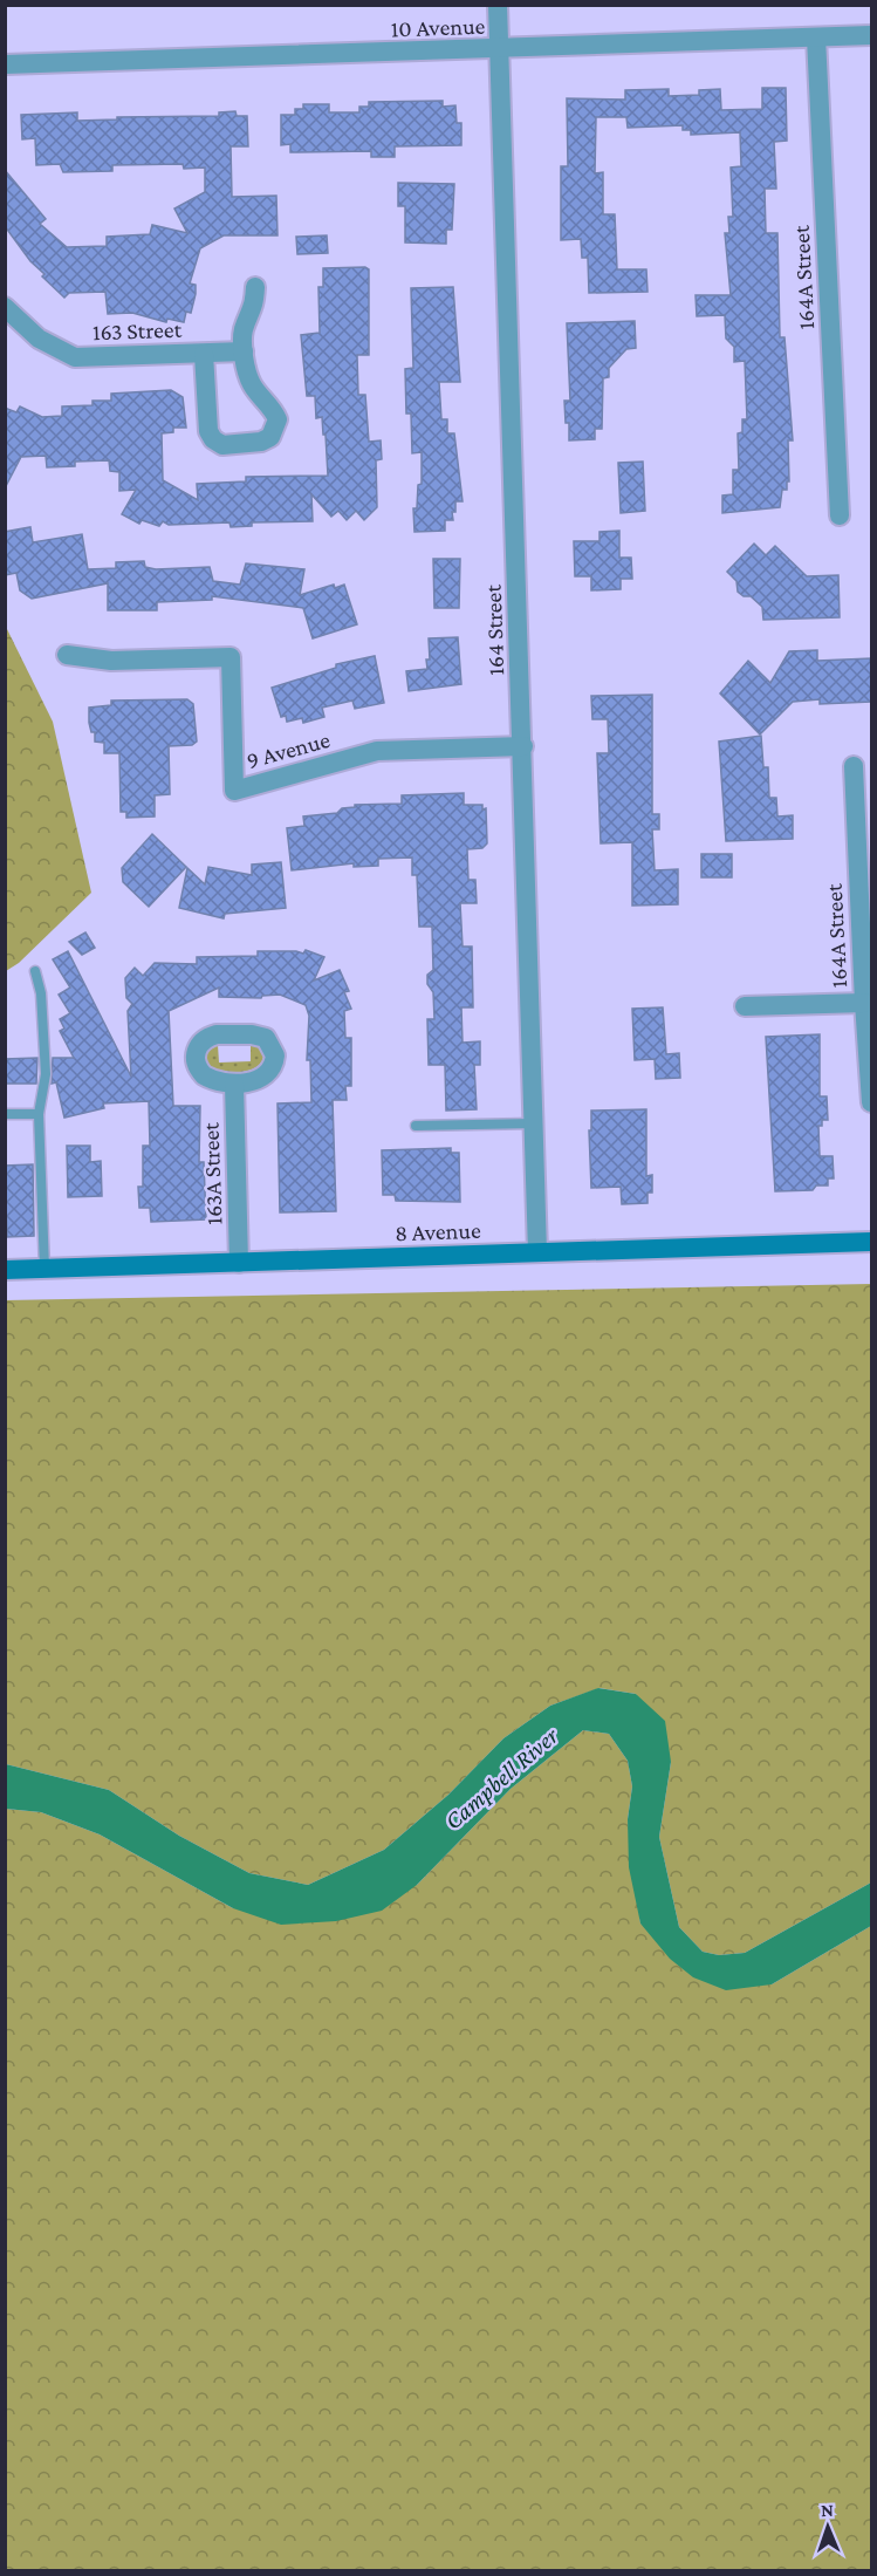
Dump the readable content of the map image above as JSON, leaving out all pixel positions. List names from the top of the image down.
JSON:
{
  "streets": {
    "main road": ["8 Avenue"],
    "street": [
      "10 Avenue",
      "164A Street",
      "163 Street",
      "164 Street",
      "9 Avenue",
      "163A Street"
    ]
  },
  "crossings": [
    ["10 Avenue", "164A Street"],
    ["10 Avenue", "164 Street"],
    ["164 Street", "9 Avenue"],
    ["164 Street", "8 Avenue"],
    ["163A Street", "8 Avenue"]
  ],
  "water": ["Campbell River"],
  "north": "top"
}
